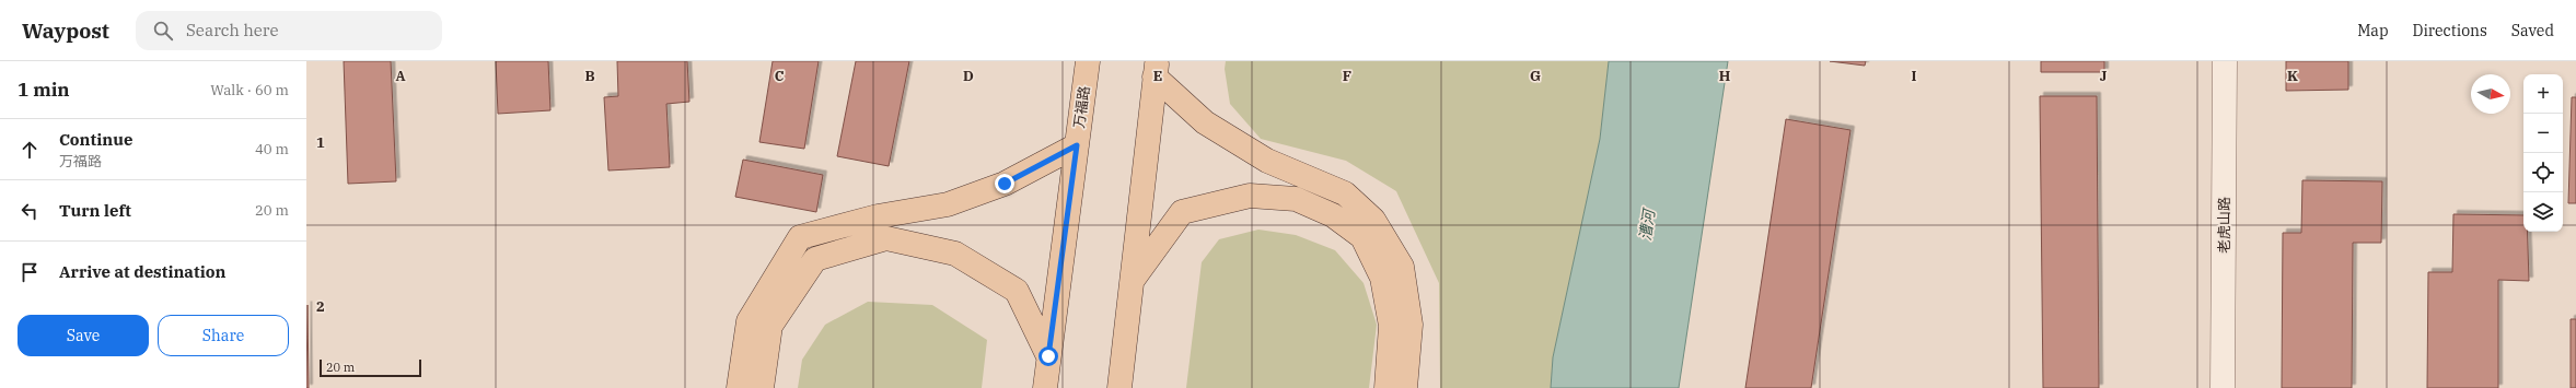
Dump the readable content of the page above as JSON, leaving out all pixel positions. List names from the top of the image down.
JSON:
{
  "streets": {
    "main road": ["万福路"],
    "street": ["老虎山路"]
  },
  "water": ["漕河"],
  "scale_bar": "20 m",
  "north": "right",
  "page": {
    "header": "Waypost",
    "search": "Search here",
    "nav": ["Map", "Directions", "Saved"],
    "heading": ["1 min", "Walk · 60 m"],
    "map_buttons": ["+", "−"],
    "list": [
      ["Continue", "万福路", "40 m"],
      ["Turn left", "20 m"],
      "Arrive at destination"
    ],
    "buttons": ["Save", "Share"],
    "scale": "20 m"
  },
  "grid": {
    "columns": [
      "A",
      "B",
      "C",
      "D",
      "E",
      "F",
      "G",
      "H",
      "I",
      "J",
      "K"
    ],
    "rows": ["1", "2"]
  }
}
